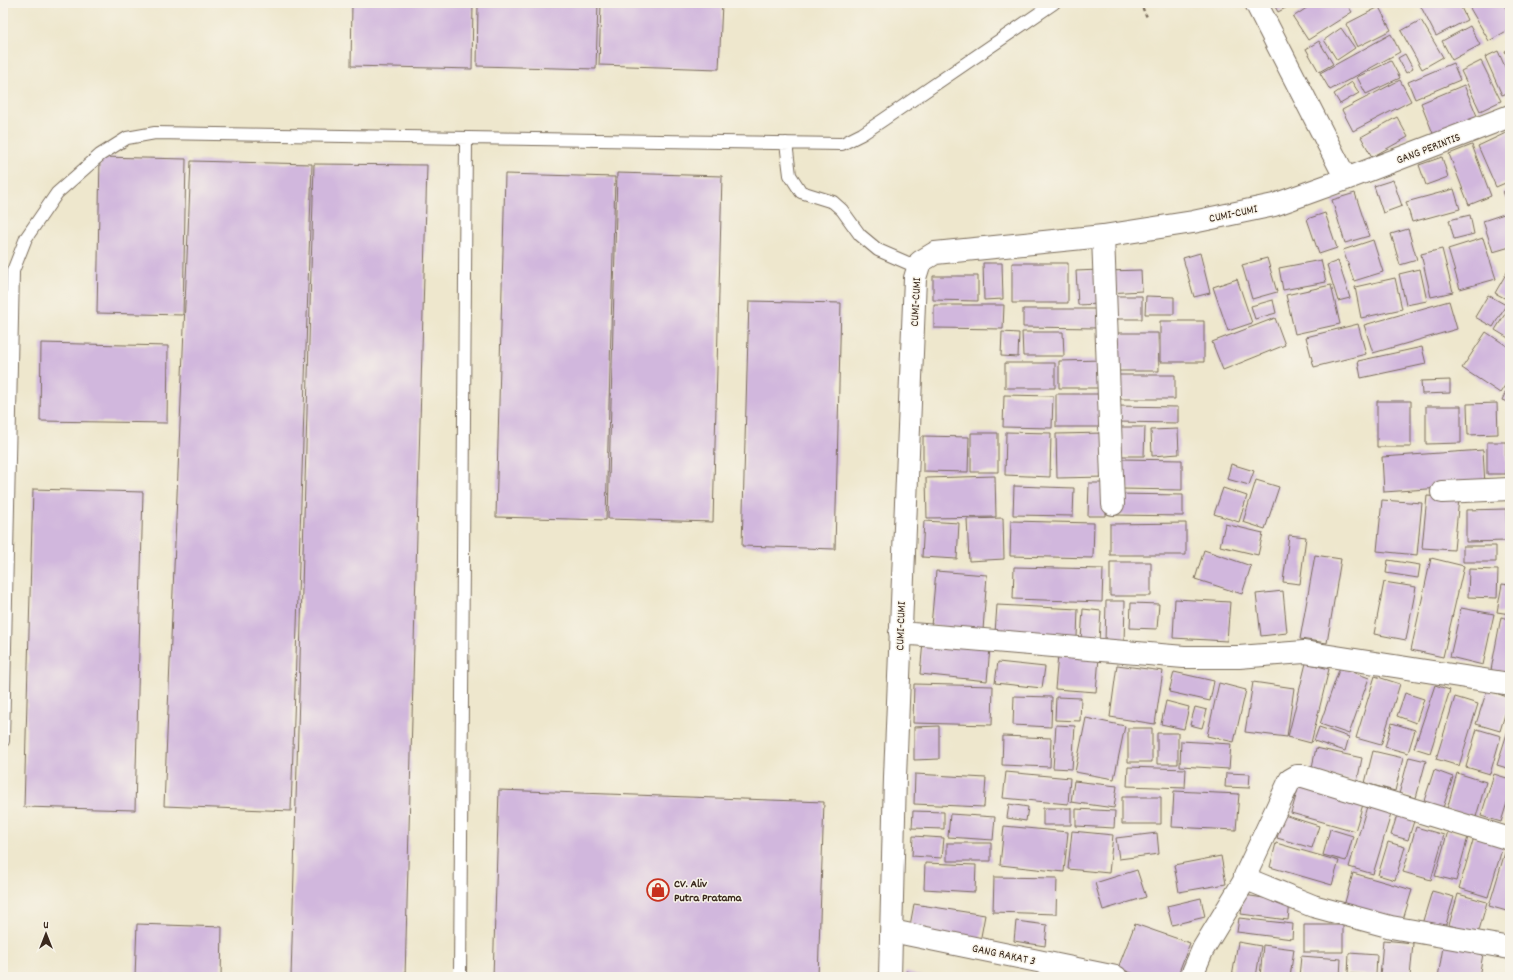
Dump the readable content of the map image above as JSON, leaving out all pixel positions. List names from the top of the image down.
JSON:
{
  "streets": {
    "street": ["GANG PERINTIS", "CUMI-CUMI", "GANG RAKAT 3"]
  },
  "crossings": [
    ["GANG PERINTIS", "CUMI-CUMI"],
    ["CUMI-CUMI", "GANG RAKAT 3"]
  ],
  "places": {
    "shop": ["CV. Aliv Putra Pratama"]
  },
  "north": "top"
}
